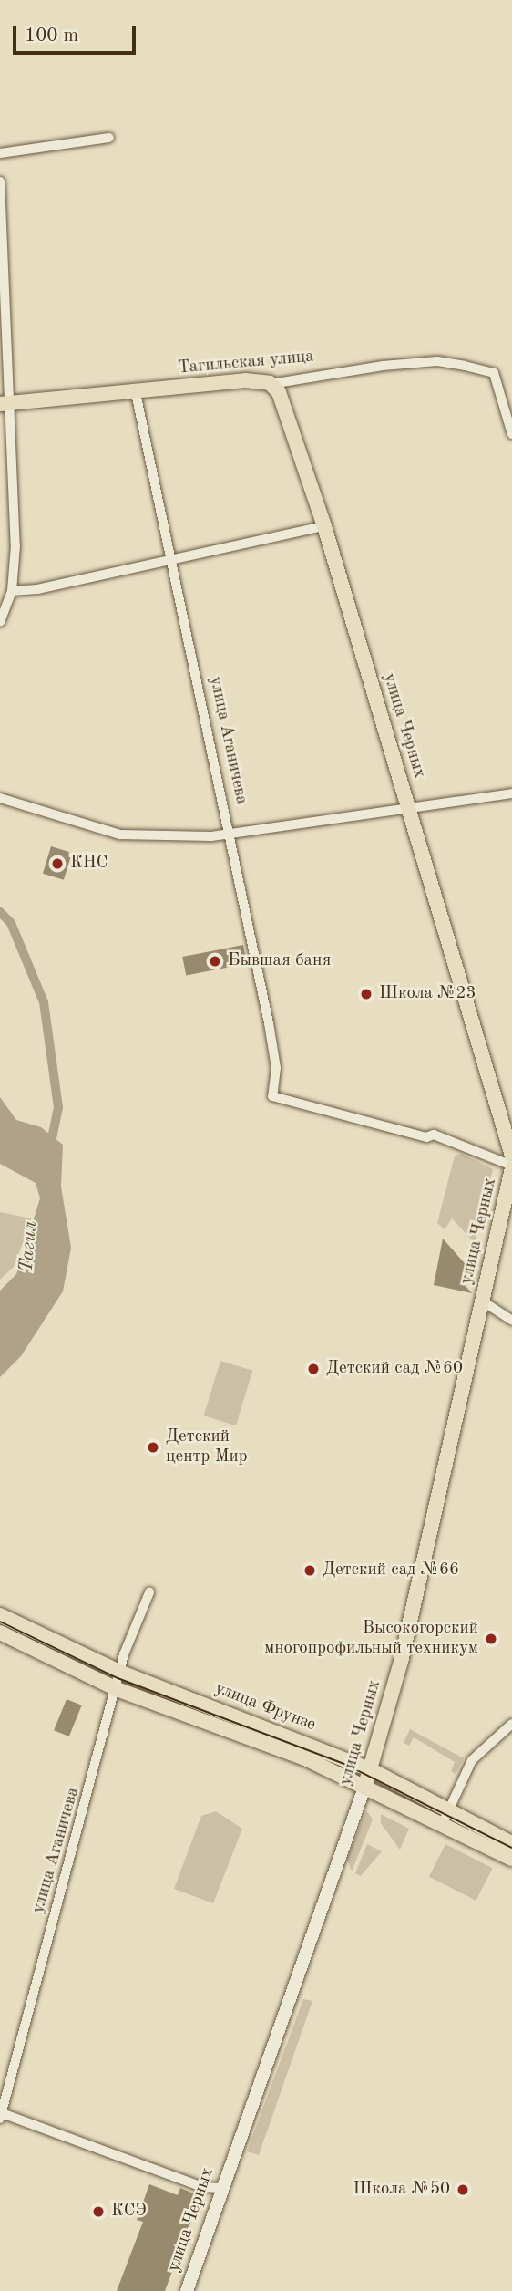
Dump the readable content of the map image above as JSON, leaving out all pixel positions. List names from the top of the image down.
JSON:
{
  "streets": {
    "main road": ["Тагильская улица", "улица Черных", "улица Фрунзе"],
    "street": ["улица Аганичева"]
  },
  "crossings": [
    ["Тагильская улица", "улица Черных"],
    ["Тагильская улица", "улица Аганичева"],
    ["улица Черных", "улица Аганичева"],
    ["улица Черных", "улица Фрунзе"],
    ["улица Аганичева", "улица Фрунзе"]
  ],
  "water": ["Тагил"],
  "places": [
    "КНС",
    "Бывшая баня",
    "Школа №23",
    "Детский сад №60",
    "Детский центр Мир",
    "Детский сад №66",
    "Высокогорский многопрофильный техникум",
    "Школа №50",
    "КСЭ"
  ],
  "scale_bar": "100 m"
}
